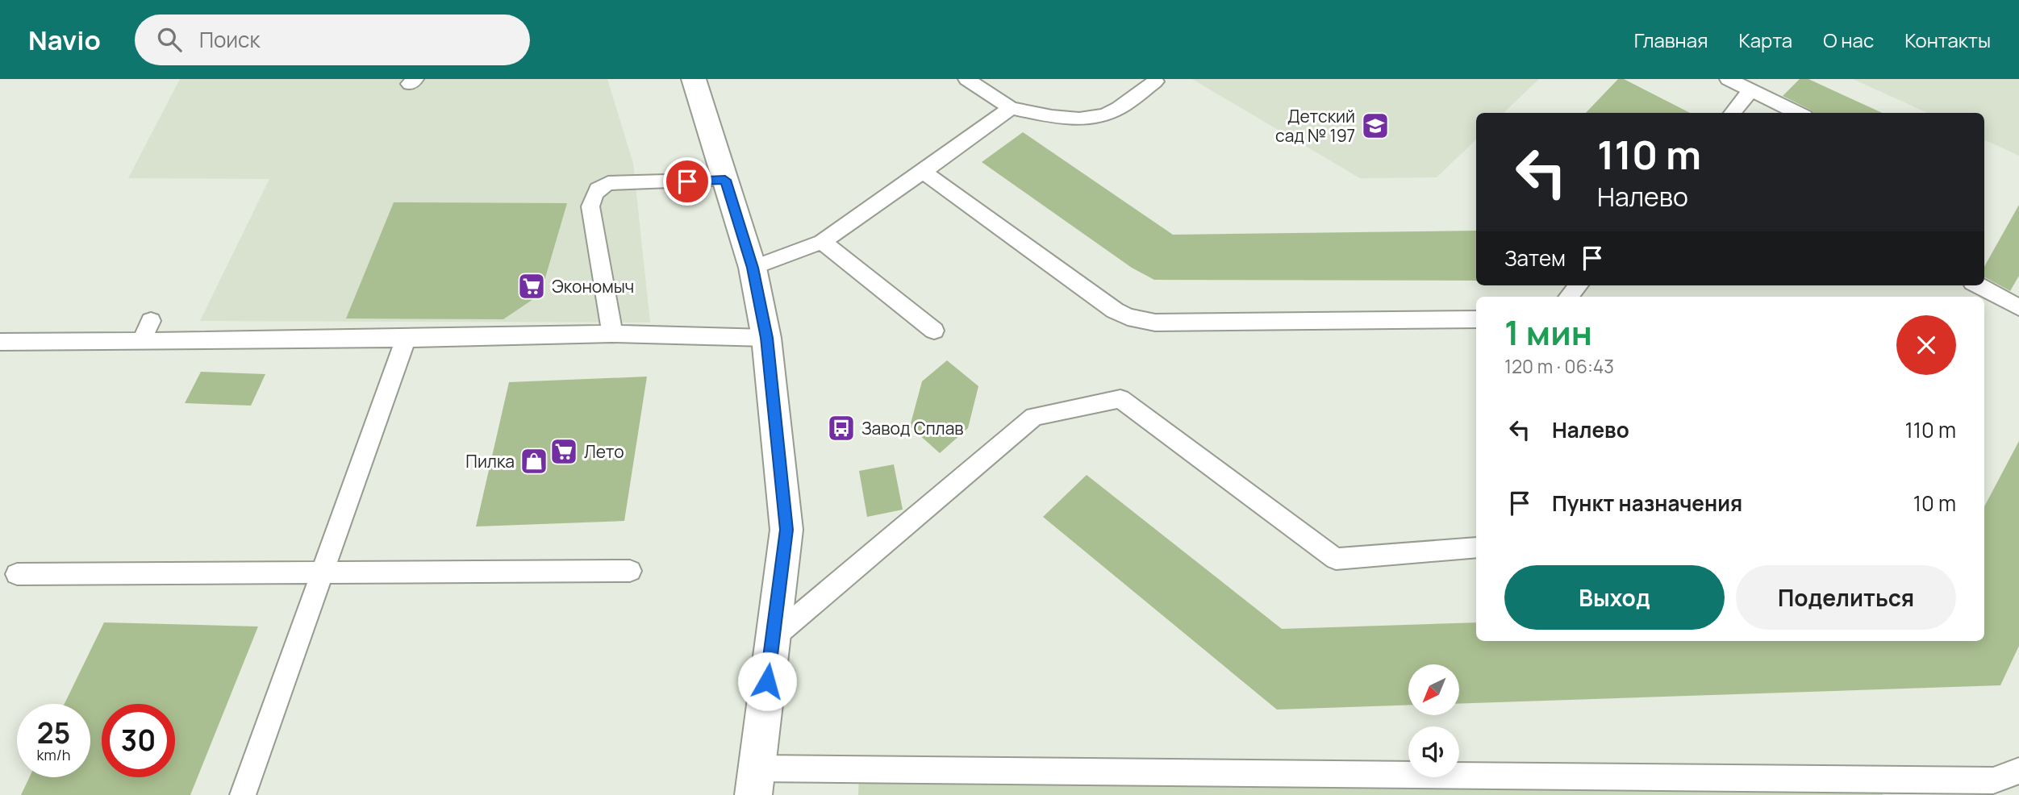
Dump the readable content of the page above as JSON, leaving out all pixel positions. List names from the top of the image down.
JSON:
{
  "places": {
    "school or university": ["Детский сад № 197"],
    "supermarket": ["Экономыч", "Лето"],
    "bus stop": ["Завод Сплав"],
    "shop": ["Пилка"]
  },
  "north": "bottom left",
  "page": {
    "header": "Navio",
    "search": "Поиск",
    "nav": [
      "Главная",
      "Карта",
      "О нас",
      "Контакты"
    ],
    "turn": ["110 m", "Налево"],
    "then": "Затем",
    "heading": ["1 мин", "120 m · 06:43"],
    "list": [
      {
        "name": "Налево",
        "value": "110 m"
      },
      {
        "name": "Пункт назначения",
        "value": "10 m"
      }
    ],
    "buttons": ["Выход", "Поделиться"],
    "speed": "25 km/h",
    "limit": "30"
  }
}
